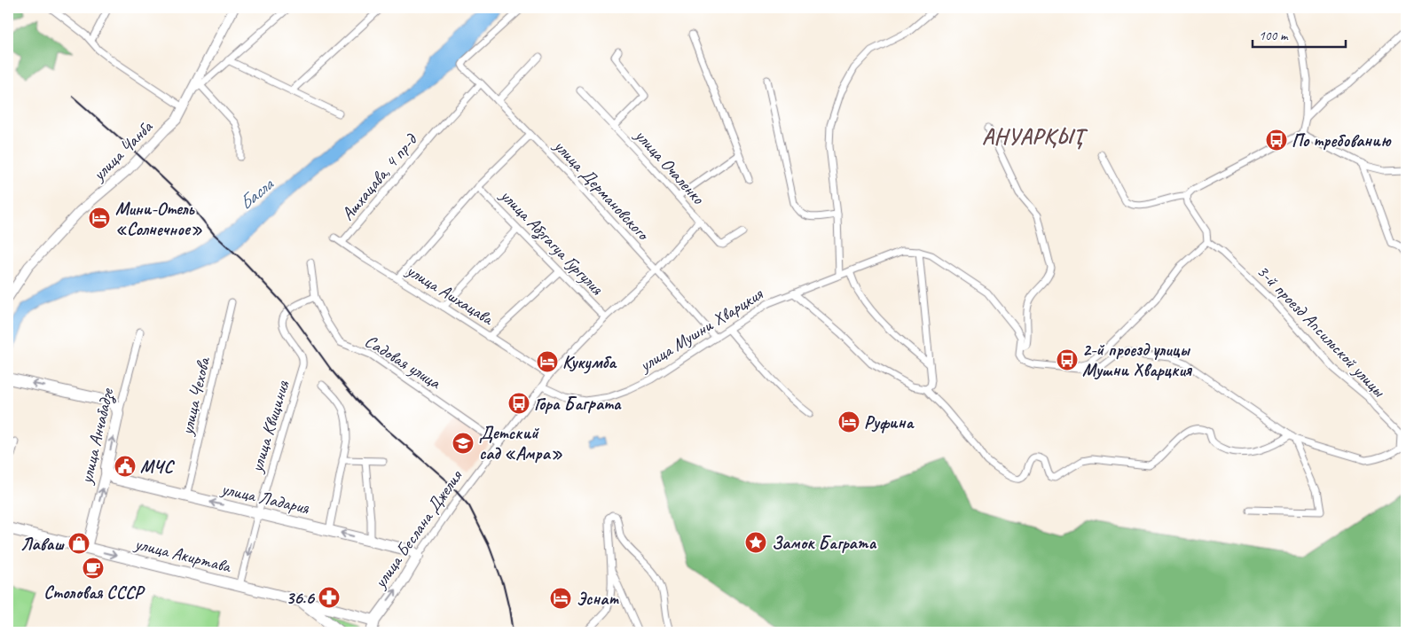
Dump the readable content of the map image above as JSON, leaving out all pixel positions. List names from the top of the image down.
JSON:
{
  "streets": {
    "highway": [
      "улица Анчабадзе",
      "улица Ладария",
      "улица Беслана Джелия",
      "улица Акиртава"
    ],
    "street": [
      "улица Чанба",
      "улица Очаленко",
      "Ашхацава, 4 пр-д",
      "улица Дермановского",
      "улица Абзгагуа Гургулия",
      "улица Ашхацава",
      "улица Мушни Хварцкия",
      "3-й проезд Апсильской улицы",
      "Садовая улица",
      "улица Чехова",
      "улица Квициния"
    ]
  },
  "crossings": [
    ["улица Очаленко", "улица Беслана Джелия"],
    ["Ашхацава, 4 пр-д", "улица Дермановского"],
    ["Ашхацава, 4 пр-д", "улица Ашхацава"],
    ["улица Дермановского", "улица Мушни Хварцкия"],
    ["улица Дермановского", "улица Беслана Джелия"],
    ["улица Абзгагуа Гургулия", "улица Беслана Джелия"],
    ["улица Ашхацава", "улица Беслана Джелия"],
    ["улица Мушни Хварцкия", "3-й проезд Апсильской улицы"],
    ["улица Мушни Хварцкия", "улица Беслана Джелия"],
    ["Садовая улица", "улица Квициния"],
    ["Садовая улица", "улица Беслана Джелия"],
    ["улица Чехова", "улица Ладария"],
    ["улица Квициния", "улица Ладария"],
    ["улица Квициния", "улица Акиртава"],
    ["улица Анчабадзе", "улица Ладария"],
    ["улица Анчабадзе", "улица Акиртава"],
    ["улица Ладария", "улица Беслана Джелия"]
  ],
  "one_way": ["улица Анчабадзе", "улица Акиртава"],
  "districts": ["АНУАРҚЫҬ"],
  "water": ["Басла"],
  "places": {
    "bus stop": ["По требованию", "2-й проезд улицы Мушни Хварцкия", "Гора Баграта"],
    "hotel": [
      "Мини-Отель «Солнечное»",
      "Кукумба",
      "Руфина",
      "Эснат"
    ],
    "school or university": ["Детский сад «Амра»"],
    "public building": ["МЧС"],
    "place": ["Замок Баграта"],
    "shop": ["Лаваш"],
    "cafe": ["Столовая СССР"],
    "pharmacy": ["36.6"]
  },
  "scale_bar": "100 m"
}
